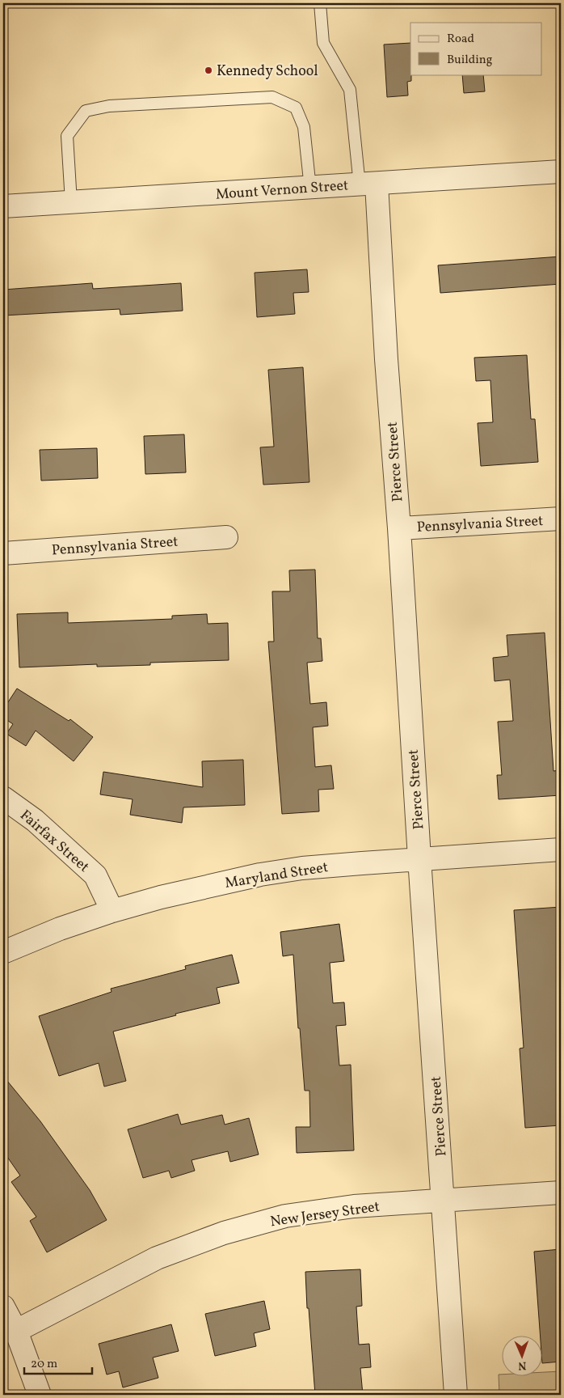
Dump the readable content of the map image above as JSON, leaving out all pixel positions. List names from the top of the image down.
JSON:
{
  "streets": {
    "street": [
      "Mount Vernon Street",
      "Pierce Street",
      "Pennsylvania Street",
      "Fairfax Street",
      "Maryland Street",
      "New Jersey Street"
    ]
  },
  "crossings": [
    ["Mount Vernon Street", "Pierce Street"],
    ["Pierce Street", "Pennsylvania Street"],
    ["Pierce Street", "Maryland Street"],
    ["Pierce Street", "New Jersey Street"],
    ["Fairfax Street", "Maryland Street"]
  ],
  "places": ["Kennedy School"],
  "legend": ["Road", "Building"],
  "scale_bar": "20 m",
  "north": "bottom"
}
